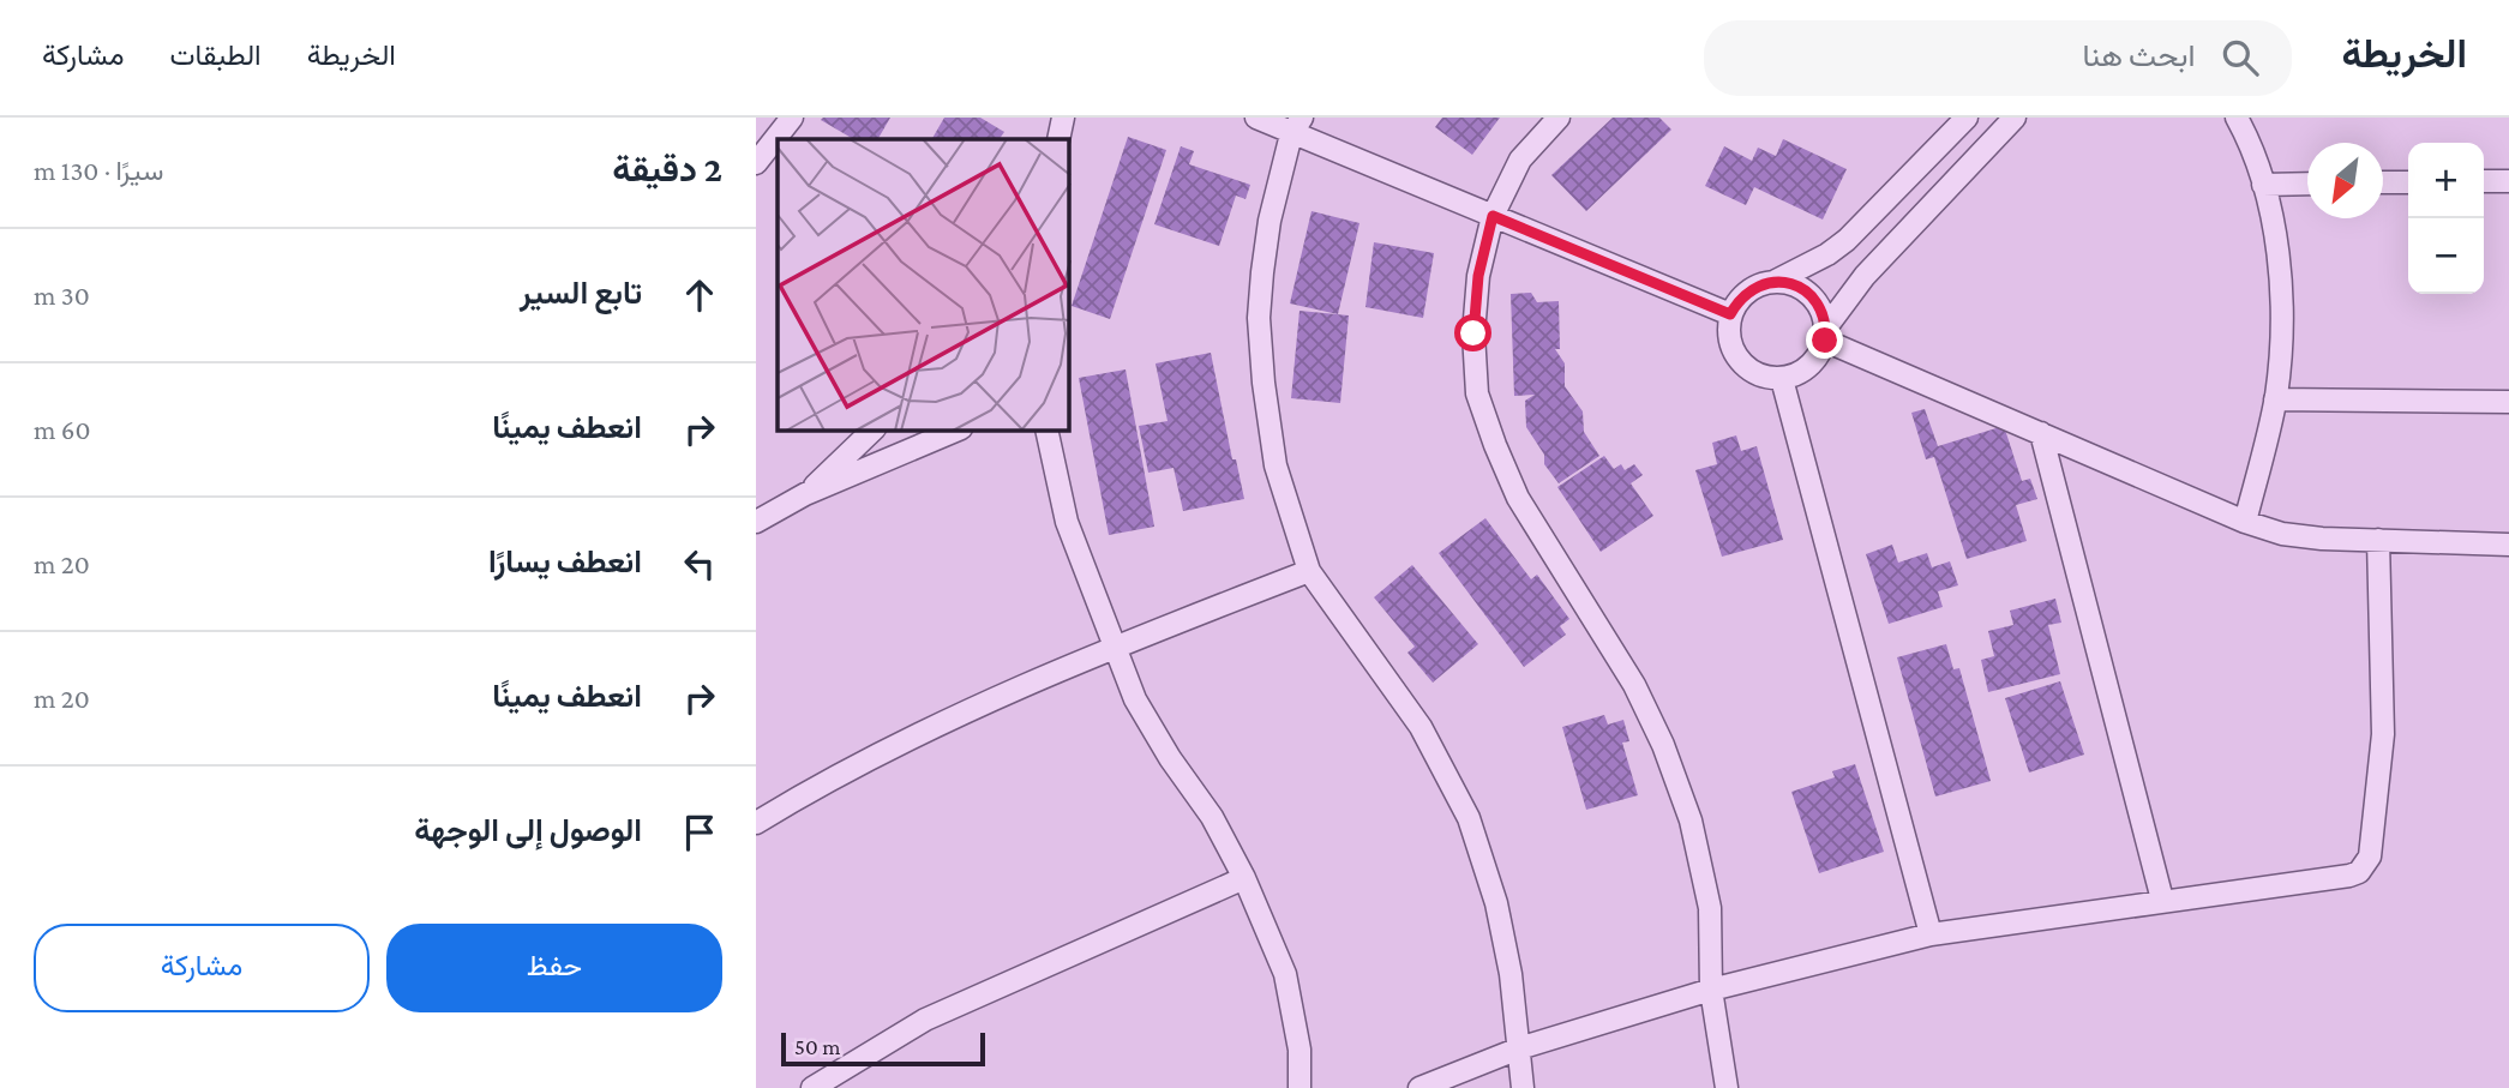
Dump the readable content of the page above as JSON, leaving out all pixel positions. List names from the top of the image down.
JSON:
{
  "scale_bar": "50 m",
  "north": "bottom left",
  "page": {
    "header": "الخريطة",
    "search": "ابحث هنا",
    "nav": ["الخريطة", "الطبقات", "مشاركة"],
    "heading": ["2 دقيقة", "سيرًا · 130 m"],
    "map_buttons": ["+", "−"],
    "list": [
      ["تابع السير", "30 m"],
      ["انعطف يمينًا", "60 m"],
      ["انعطف يسارًا", "20 m"],
      ["انعطف يمينًا", "20 m"],
      "الوصول إلى الوجهة"
    ],
    "buttons": ["حفظ", "مشاركة"],
    "scale": "50 m"
  }
}
